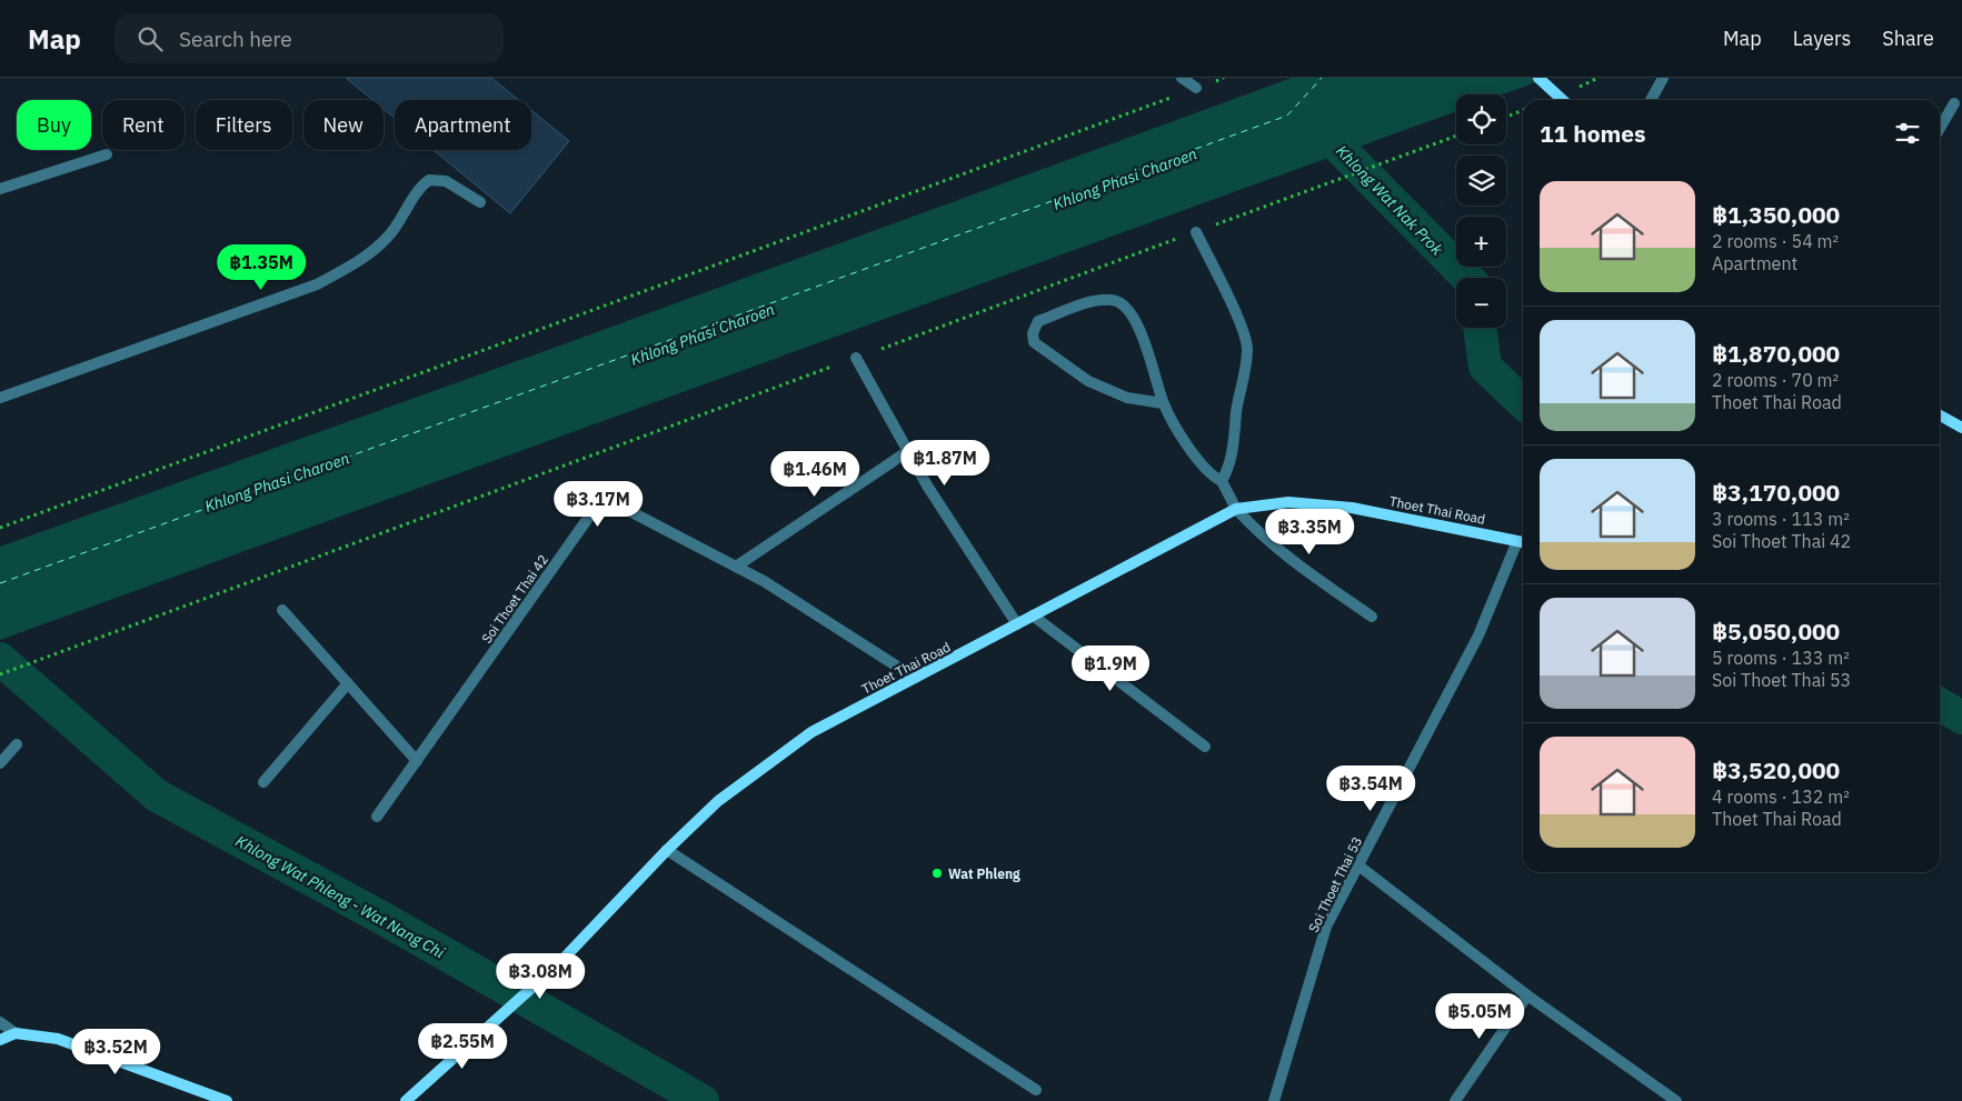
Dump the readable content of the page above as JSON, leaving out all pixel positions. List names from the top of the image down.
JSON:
{
  "streets": {
    "main road": ["Thoet Thai Road"],
    "street": ["Soi Thoet Thai 42", "Soi Thoet Thai 53"]
  },
  "crossings": [
    ["Thoet Thai Road", "Soi Thoet Thai 42"],
    ["Thoet Thai Road", "Soi Thoet Thai 53"]
  ],
  "water": ["Khlong Phasi Charoen", "Khlong Wat Nak Prok", "Khlong Wat Phleng - Wat Nang Chi"],
  "places": ["Wat Phleng"],
  "page": {
    "header": "Map",
    "search": "Search here",
    "nav": ["Map", "Layers", "Share"],
    "map_buttons": ["+", "−"],
    "chip": [
      "Buy",
      "Rent",
      "Filters",
      "New",
      "Apartment"
    ],
    "heading": "11 homes",
    "list": [
      {
        "name": "฿1,350,000",
        "note": "2 rooms · 54 m² · Apartment"
      },
      {
        "name": "฿1,870,000",
        "note": "2 rooms · 70 m² · Thoet Thai Road"
      },
      {
        "name": "฿3,170,000",
        "note": "3 rooms · 113 m² · Soi Thoet Thai 42"
      },
      {
        "name": "฿5,050,000",
        "note": "5 rooms · 133 m² · Soi Thoet Thai 53"
      },
      {
        "name": "฿3,520,000",
        "note": "4 rooms · 132 m² · Thoet Thai Road"
      }
    ],
    "price": [
      "฿1.35M",
      "฿1.87M",
      "฿1.46M",
      "฿3.17M",
      "฿3.35M",
      "฿1.9M",
      "฿3.54M",
      "฿3.08M",
      "฿5.05M",
      "฿2.55M",
      "฿3.52M"
    ]
  }
}
